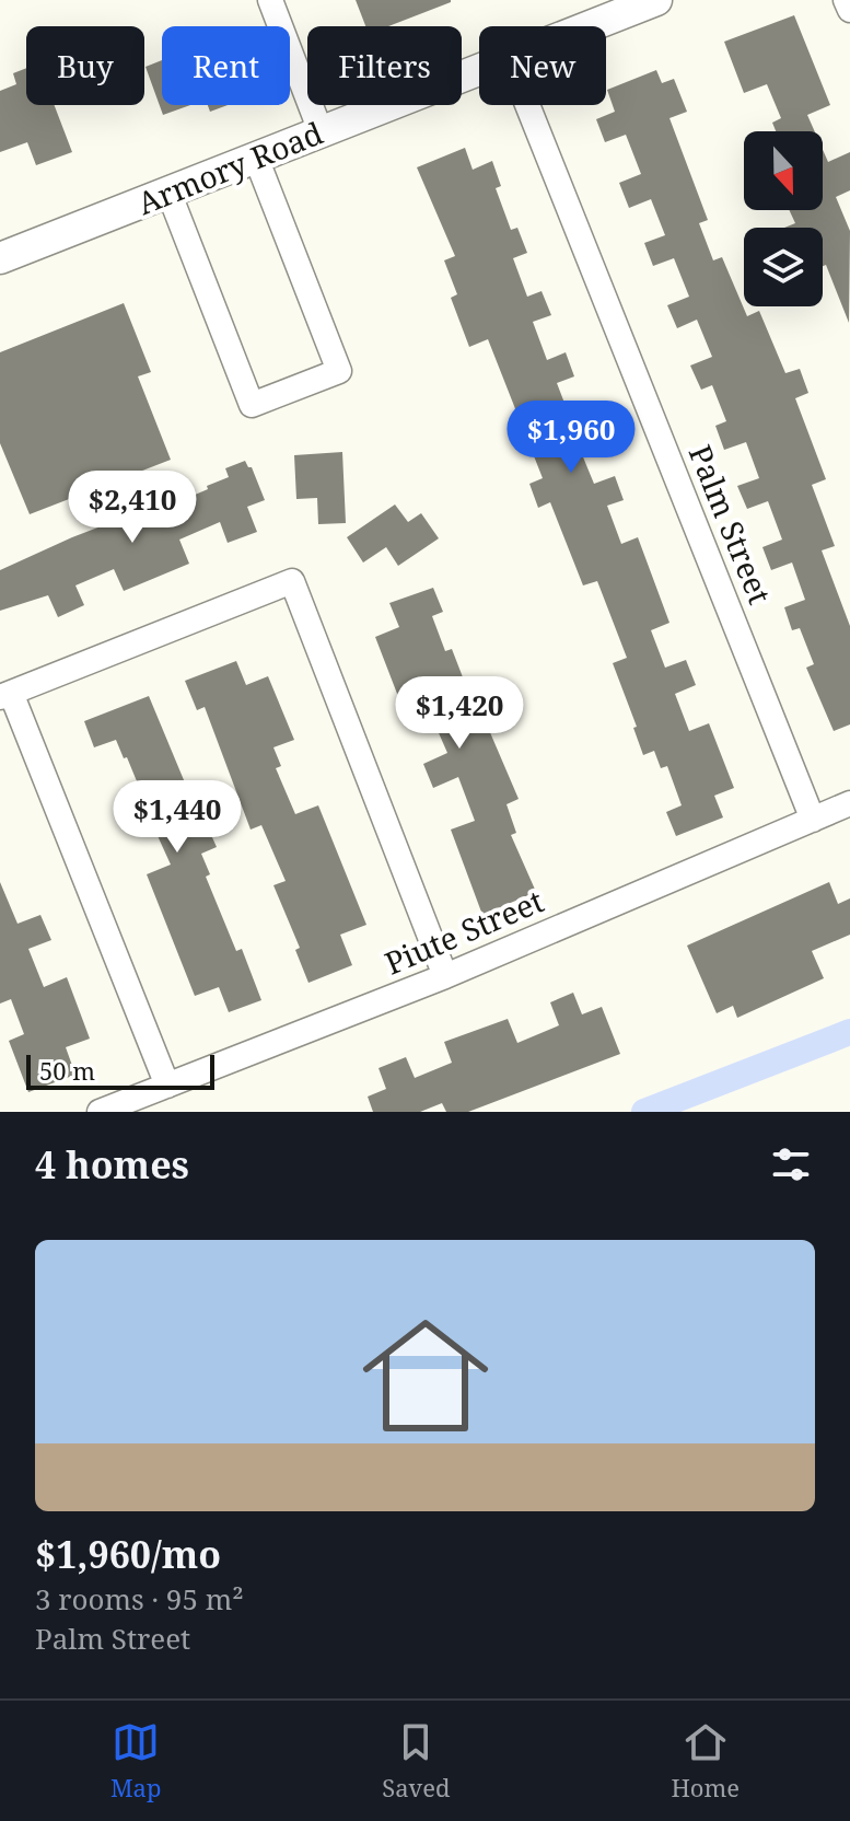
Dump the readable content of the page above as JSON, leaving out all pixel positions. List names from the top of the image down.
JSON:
{
  "streets": {
    "main road": ["Armory Road"],
    "street": ["Palm Street", "Piute Street"]
  },
  "crossings": [
    ["Palm Street", "Piute Street"]
  ],
  "scale_bar": "50 m",
  "north": "bottom",
  "page": {
    "chip": [
      "Buy",
      "Rent",
      "Filters",
      "New"
    ],
    "price": [
      "$1,960",
      "$2,410",
      "$1,420",
      "$1,440"
    ],
    "scale": "50 m",
    "heading": "4 homes",
    "list": [
      {
        "name": "$1,960/mo",
        "note": "3 rooms · 95 m² · Palm Street"
      }
    ],
    "tabs": ["Map", "Saved", "Home"]
  }
}
